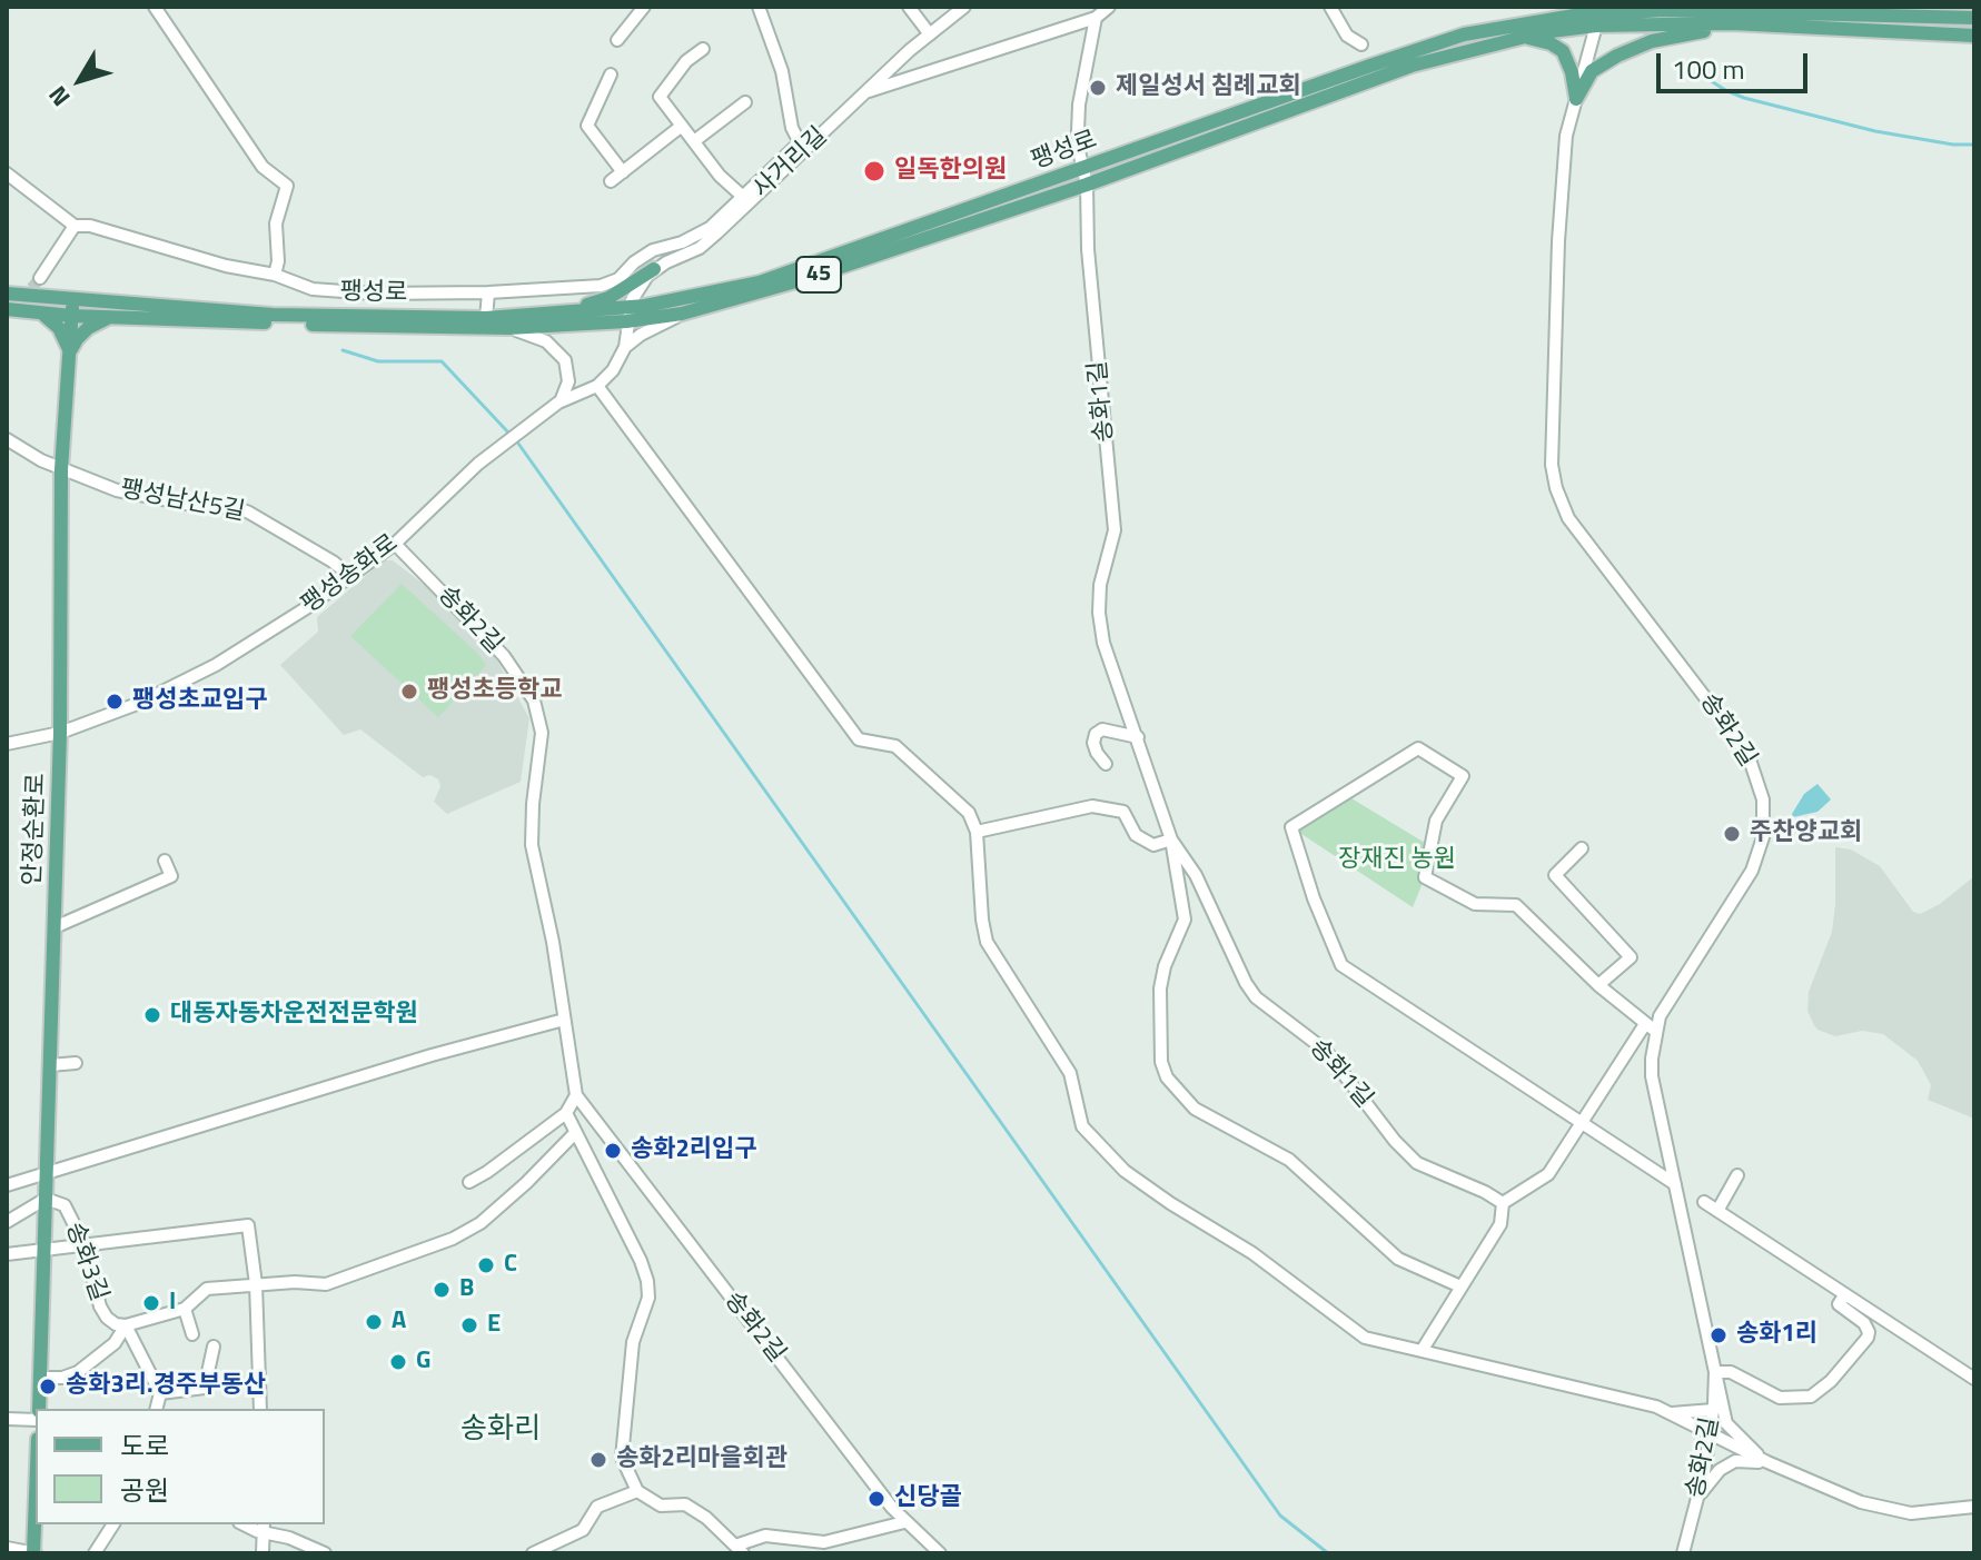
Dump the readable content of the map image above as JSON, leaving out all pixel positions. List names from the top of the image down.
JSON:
{
  "streets": {
    "main road": ["팽성로", "45", "안정순환로"],
    "street": [
      "사거리길",
      "송화1길",
      "팽성남산5길",
      "팽성송화로",
      "송화2길",
      "송화3길"
    ]
  },
  "crossings": [
    ["팽성로", "송화1길"],
    ["팽성로", "송화2길"],
    ["팽성로", "안정순환로"],
    ["팽성남산5길", "팽성송화로"],
    ["팽성남산5길", "안정순환로"],
    ["팽성송화로", "송화2길"],
    ["팽성송화로", "안정순환로"],
    ["안정순환로", "송화3길"]
  ],
  "districts": ["송화리"],
  "parks": ["장재진 농원"],
  "places": [
    "제일성서 침례교회",
    "일독한의원",
    "팽성초등학교",
    "팽성초교입구",
    "주찬양교회",
    "대동자동차운전전문학원",
    "송화2리입구",
    "C",
    "B",
    "I",
    "A",
    "E",
    "송화1리",
    "G",
    "송화3리.경주부동산",
    "송화2리마을회관",
    "신당골"
  ],
  "legend": ["도로", "공원"],
  "scale_bar": "100 m",
  "north": "bottom left"
}
